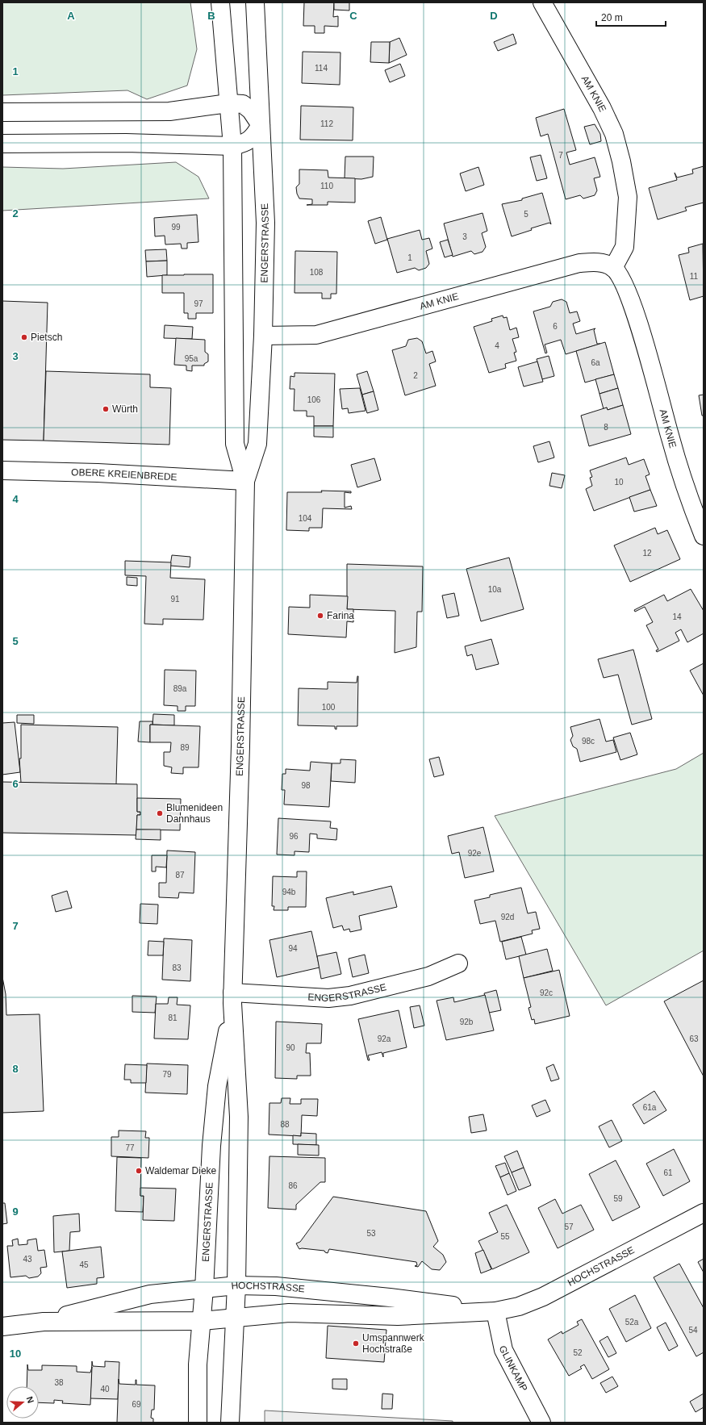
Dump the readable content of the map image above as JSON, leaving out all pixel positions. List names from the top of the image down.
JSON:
{
  "streets": {
    "main road": [
      "AM KNIE",
      "ENGERSTRASSE",
      "OBERE KREIENBREDE",
      "HOCHSTRASSE",
      "GLINKAMP"
    ]
  },
  "crossings": [
    ["AM KNIE", "ENGERSTRASSE"],
    ["ENGERSTRASSE", "OBERE KREIENBREDE"],
    ["ENGERSTRASSE", "HOCHSTRASSE"],
    ["HOCHSTRASSE", "GLINKAMP"]
  ],
  "places": [
    "Pietsch",
    "Würth",
    "Farina",
    "Blumenideen Dannhaus",
    "Waldemar Dieke",
    "Umspannwerk Hochstraße"
  ],
  "house_numbers": [
    "114",
    "112",
    "7",
    "110",
    "5",
    "99",
    "3",
    "1",
    "108",
    "11",
    "97",
    "6",
    "4",
    "95a",
    "6a",
    "2",
    "106",
    "8",
    "10",
    "104",
    "12",
    "10a",
    "91",
    "14",
    "89a",
    "100",
    "98c",
    "89",
    "98",
    "96",
    "92e",
    "87",
    "94b",
    "92d",
    "94",
    "83",
    "92c",
    "81",
    "92b",
    "92a",
    "63",
    "90",
    "79",
    "61a",
    "88",
    "77",
    "61",
    "86",
    "59",
    "57",
    "53",
    "55",
    "43",
    "45",
    "52a",
    "54",
    "52",
    "38",
    "40",
    "69"
  ],
  "scale_bar": "20 m",
  "north": "right",
  "grid": {
    "columns": [
      "A",
      "B",
      "C",
      "D"
    ],
    "rows": [
      "1",
      "2",
      "3",
      "4",
      "5",
      "6",
      "7",
      "8",
      "9",
      "10"
    ]
  }
}
